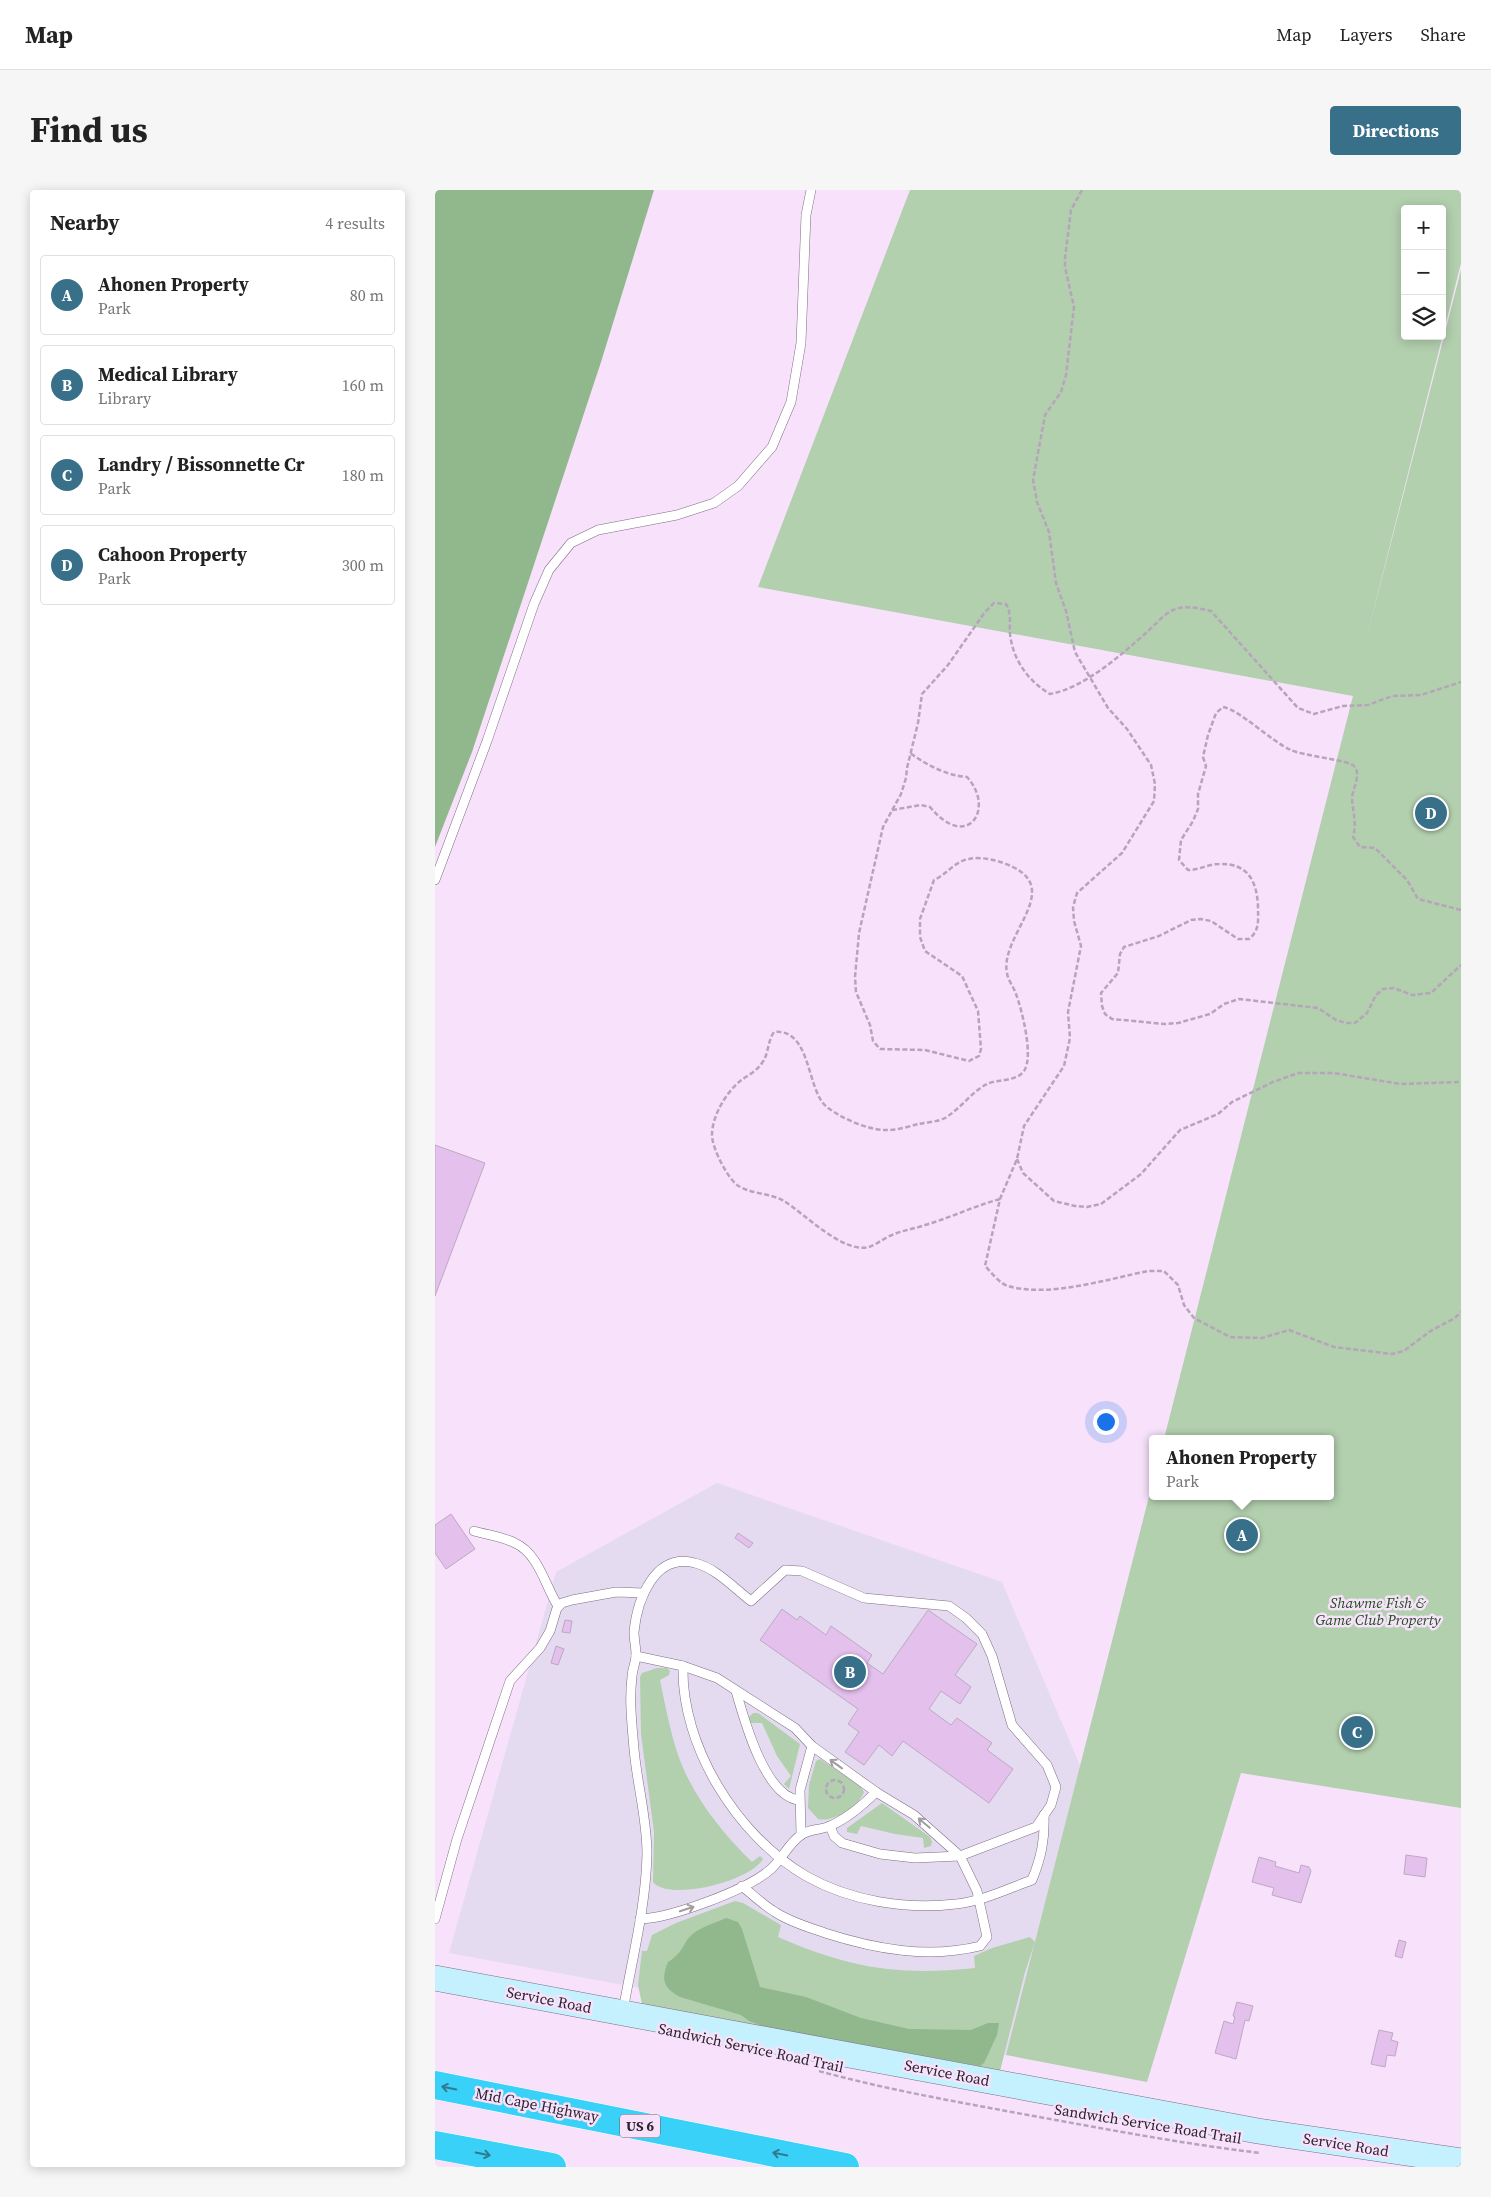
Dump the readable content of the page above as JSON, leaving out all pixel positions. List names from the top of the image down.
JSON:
{
  "streets": {
    "highway": ["Mid Cape Highway", "US 6"],
    "street": ["Service Road"],
    "path": ["Sandwich Service Road Trail"]
  },
  "one_way": ["Mid Cape Highway"],
  "parks": ["Shawme Fish & Game Club Property"],
  "page": {
    "header": "Map",
    "nav": ["Map", "Layers", "Share"],
    "title": "Find us",
    "buttons": "Directions",
    "heading": ["Nearby", "4 results"],
    "map_buttons": ["+", "−"],
    "list": [
      {
        "mark": "A",
        "name": "Ahonen Property",
        "note": "Park",
        "value": "80 m"
      },
      {
        "mark": "B",
        "name": "Medical Library",
        "note": "Library",
        "value": "160 m"
      },
      {
        "mark": "C",
        "name": "Landry / Bissonnette Cr",
        "note": "Park",
        "value": "180 m"
      },
      {
        "mark": "D",
        "name": "Cahoon Property",
        "note": "Park",
        "value": "300 m"
      }
    ],
    "pins": [
      "D",
      "A",
      "B",
      "C"
    ],
    "popup": ["Ahonen Property", "Park"]
  }
}
